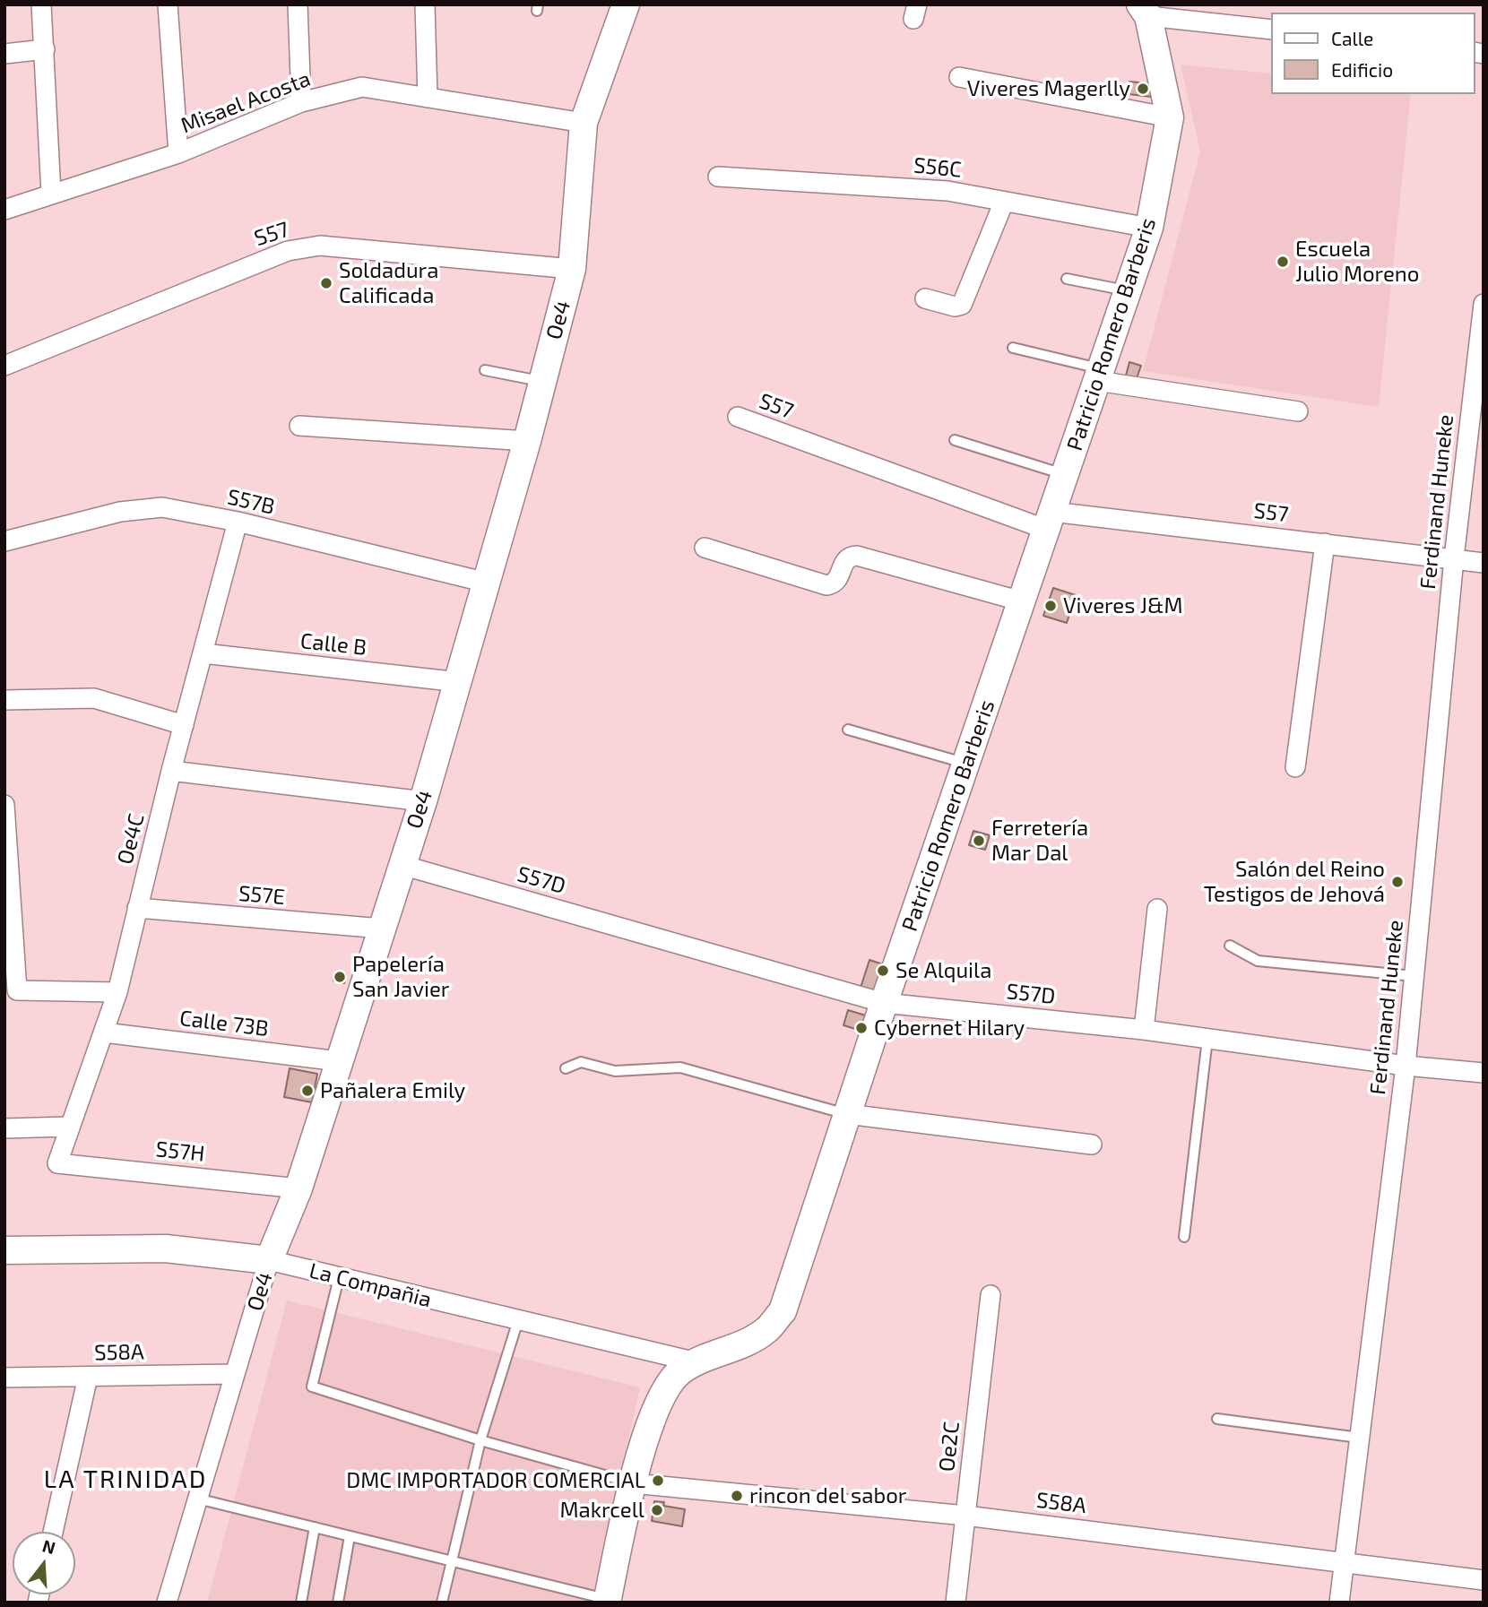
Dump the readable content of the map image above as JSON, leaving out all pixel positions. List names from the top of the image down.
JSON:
{
  "streets": {
    "street": [
      "Misael Acosta",
      "S56C",
      "S57",
      "Oe4",
      "Patricio Romero Barberis",
      "S57B",
      "Ferdinand Huneke",
      "Calle B",
      "Oe4C",
      "S57D",
      "S57E",
      "Calle 73B",
      "S57H",
      "La Compañia",
      "S58A",
      "Oe2C"
    ]
  },
  "crossings": [
    ["Misael Acosta", "Oe4"],
    ["S56C", "Patricio Romero Barberis"],
    ["S57", "Oe4"],
    ["S57", "Patricio Romero Barberis"],
    ["S57", "Ferdinand Huneke"],
    ["Oe4", "S57B"],
    ["Oe4", "Calle B"],
    ["Oe4", "S57D"],
    ["Oe4", "S57E"],
    ["Oe4", "Calle 73B"],
    ["Oe4", "S57H"],
    ["Oe4", "La Compañia"],
    ["Oe4", "S58A"],
    ["Patricio Romero Barberis", "S57D"],
    ["Patricio Romero Barberis", "La Compañia"],
    ["Patricio Romero Barberis", "S58A"],
    ["S57B", "Oe4C"],
    ["Ferdinand Huneke", "S57D"],
    ["Ferdinand Huneke", "S58A"],
    ["Calle B", "Oe4C"],
    ["Oe4C", "S57E"],
    ["Oe4C", "Calle 73B"],
    ["Oe4C", "S57H"],
    ["S58A", "Oe2C"]
  ],
  "districts": ["LA TRINIDAD"],
  "places": [
    "Viveres Magerlly",
    "Escuela Julio Moreno",
    "Soldadura Calificada",
    "Viveres J&M",
    "Ferretería Mar Dal",
    "Salón del Reino Testigos de Jehová",
    "Se Alquila",
    "Papelería San Javier",
    "Cybernet Hilary",
    "Pañalera Emily",
    "DMC IMPORTADOR COMERCIAL",
    "rincon del sabor",
    "Makrcell"
  ],
  "legend": ["Calle", "Edificio"],
  "north": "top"
}
